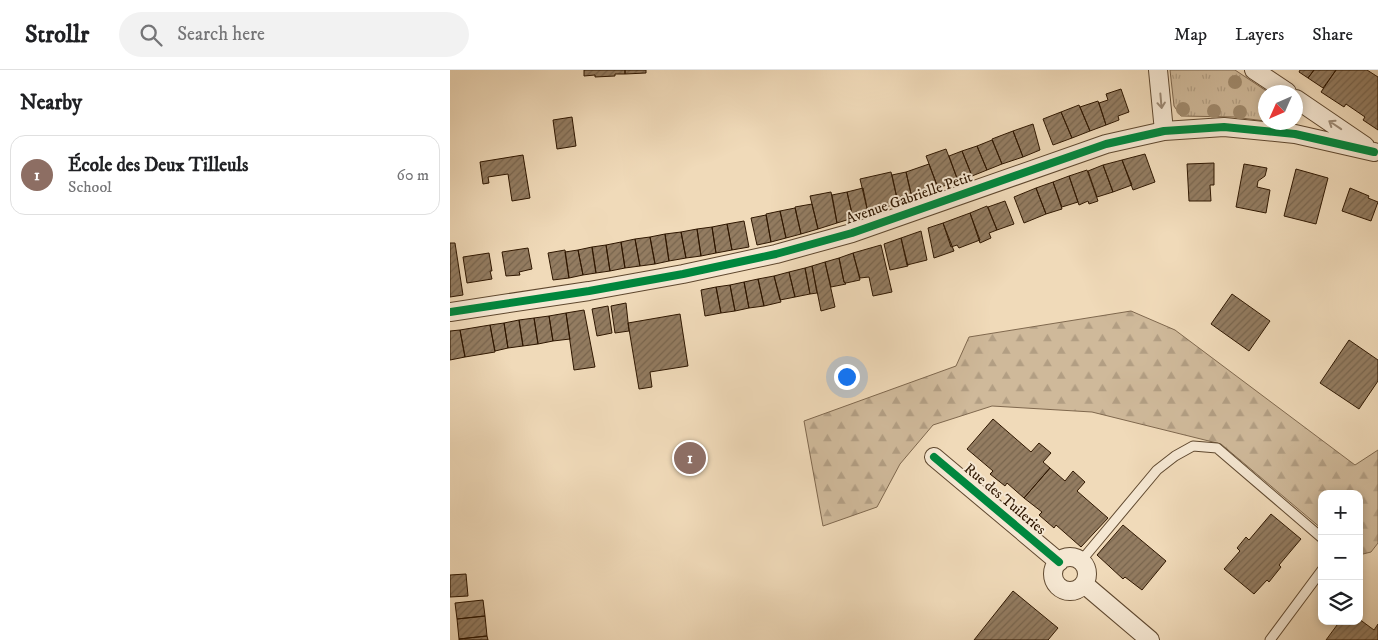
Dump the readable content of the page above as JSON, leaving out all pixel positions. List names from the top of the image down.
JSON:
{
  "streets": {
    "street": ["Avenue Gabrielle Petit", "Rue des Tuileries"]
  },
  "north": "bottom left",
  "page": {
    "header": "Strollr",
    "search": "Search here",
    "nav": ["Map", "Layers", "Share"],
    "heading": "Nearby",
    "list": [
      {
        "mark": "1",
        "name": "École des Deux Tilleuls",
        "note": "School",
        "value": "60 m"
      }
    ],
    "pins": "1",
    "map_buttons": ["+", "−"]
  }
}
